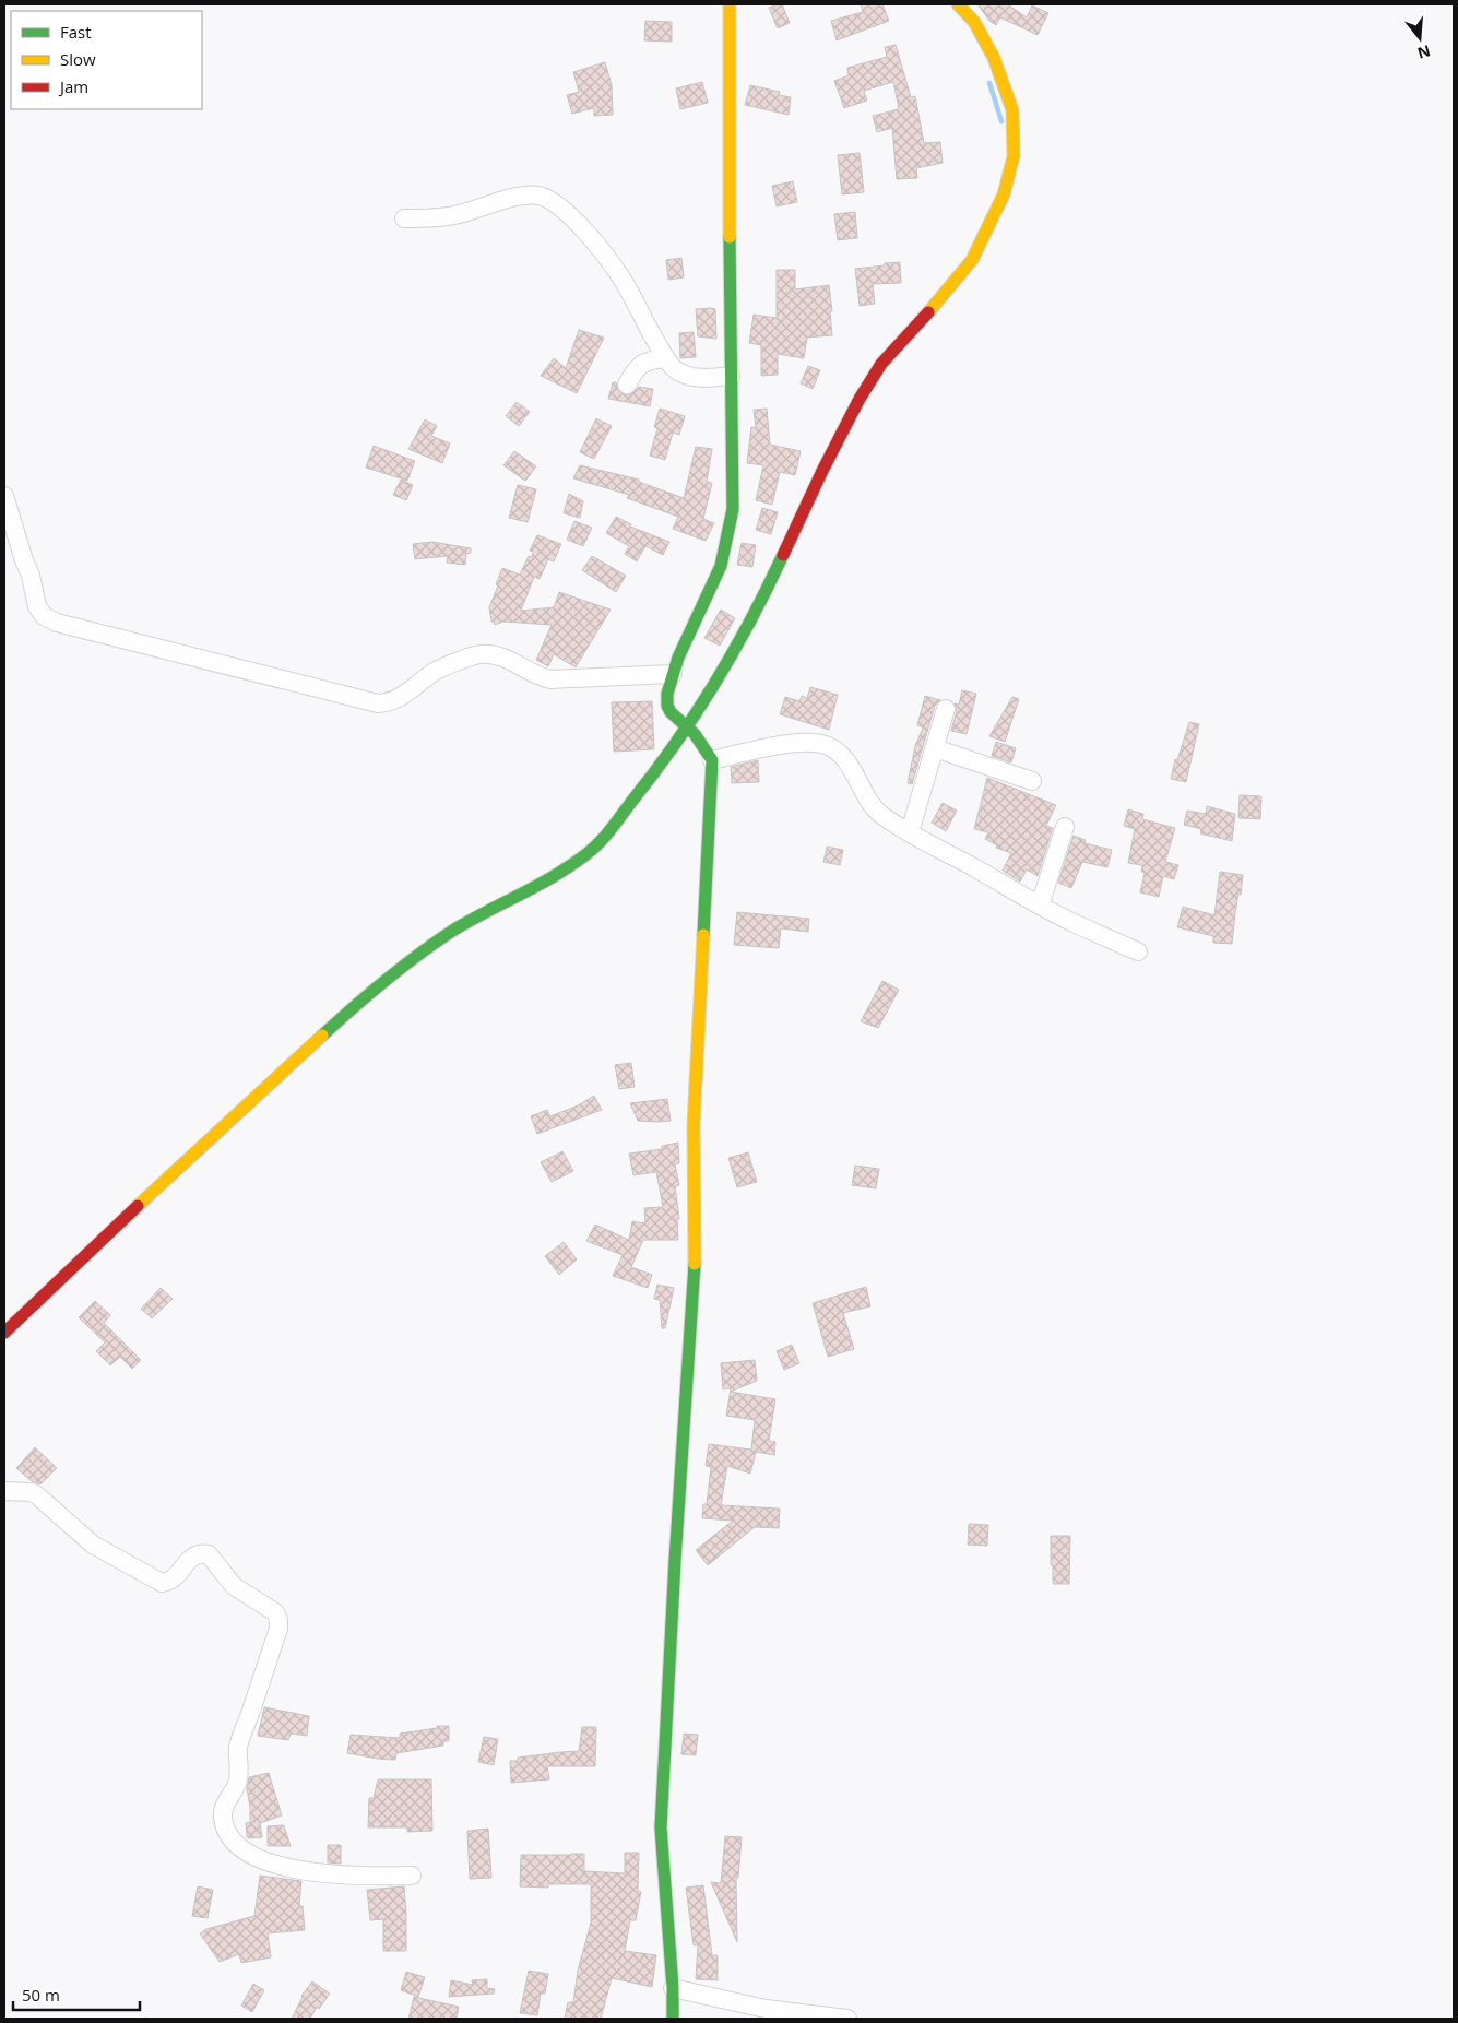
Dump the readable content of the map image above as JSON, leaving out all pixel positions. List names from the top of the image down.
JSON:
{
  "legend": ["Fast", "Slow", "Jam"],
  "scale_bar": "50 m",
  "north": "bottom"
}
